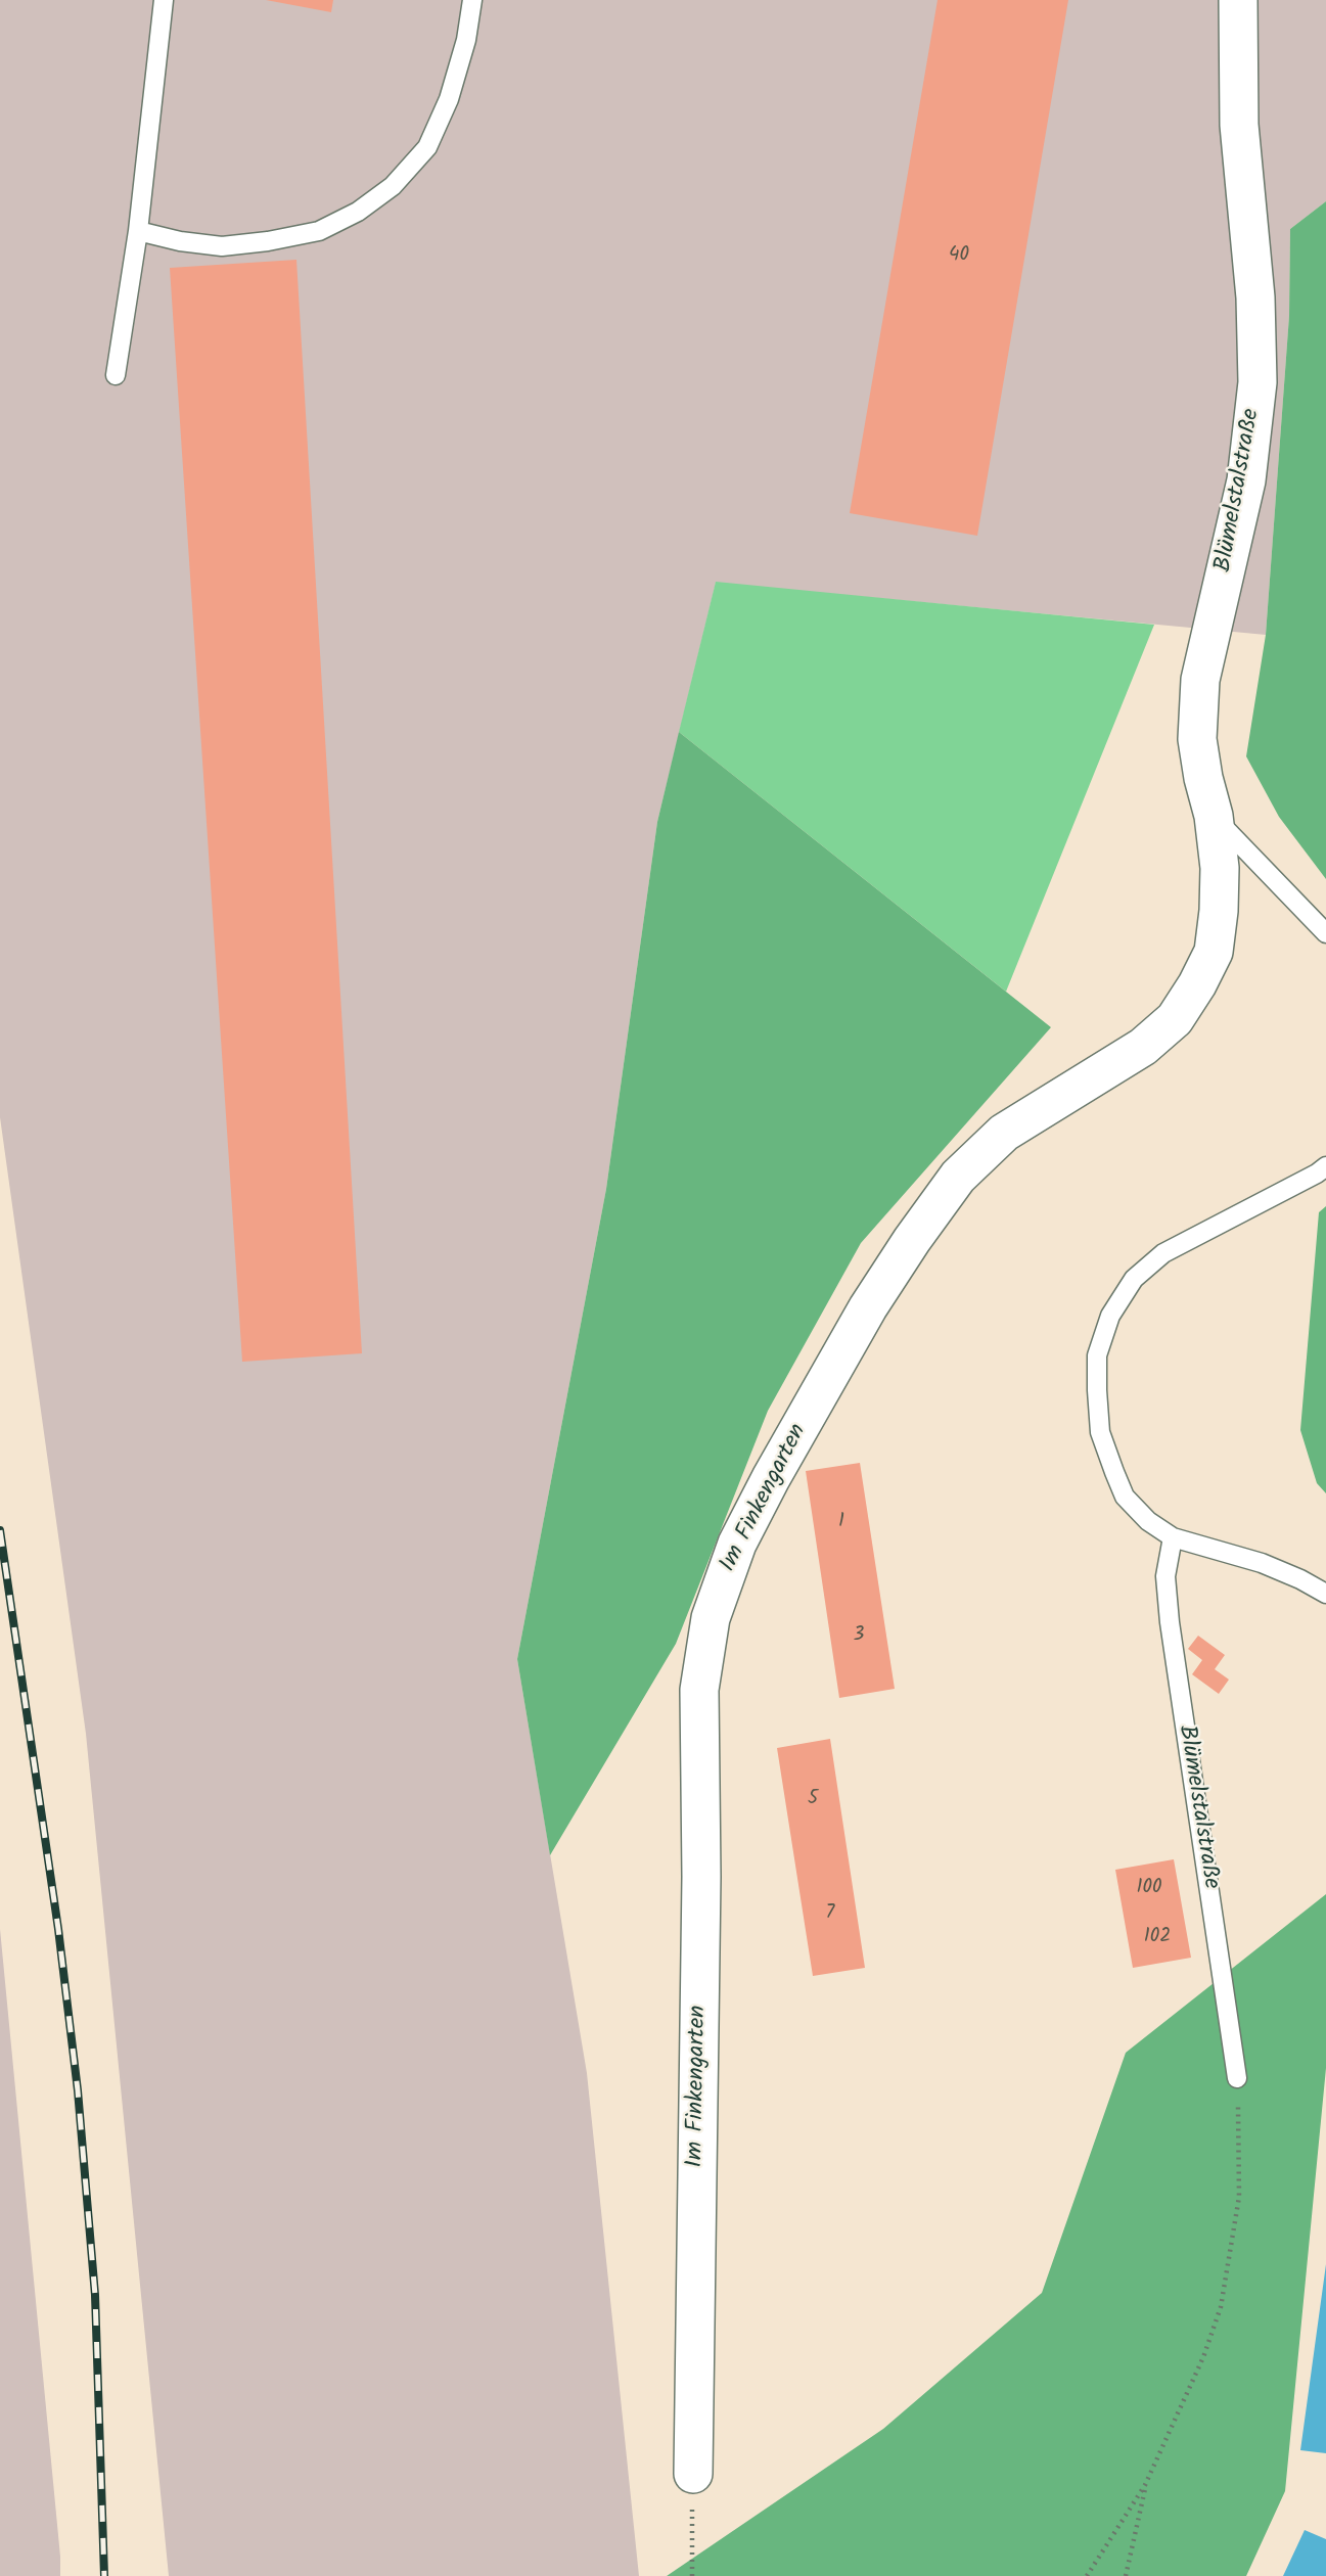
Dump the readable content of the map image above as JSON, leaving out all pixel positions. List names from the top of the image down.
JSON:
{
  "streets": {
    "street": ["Blümelstalstraße", "Im Finkengarten"]
  },
  "crossings": [
    ["Blümelstalstraße", "Im Finkengarten"]
  ],
  "house_numbers": [
    "40",
    "1",
    "3",
    "5",
    "100",
    "7",
    "102"
  ]
}
